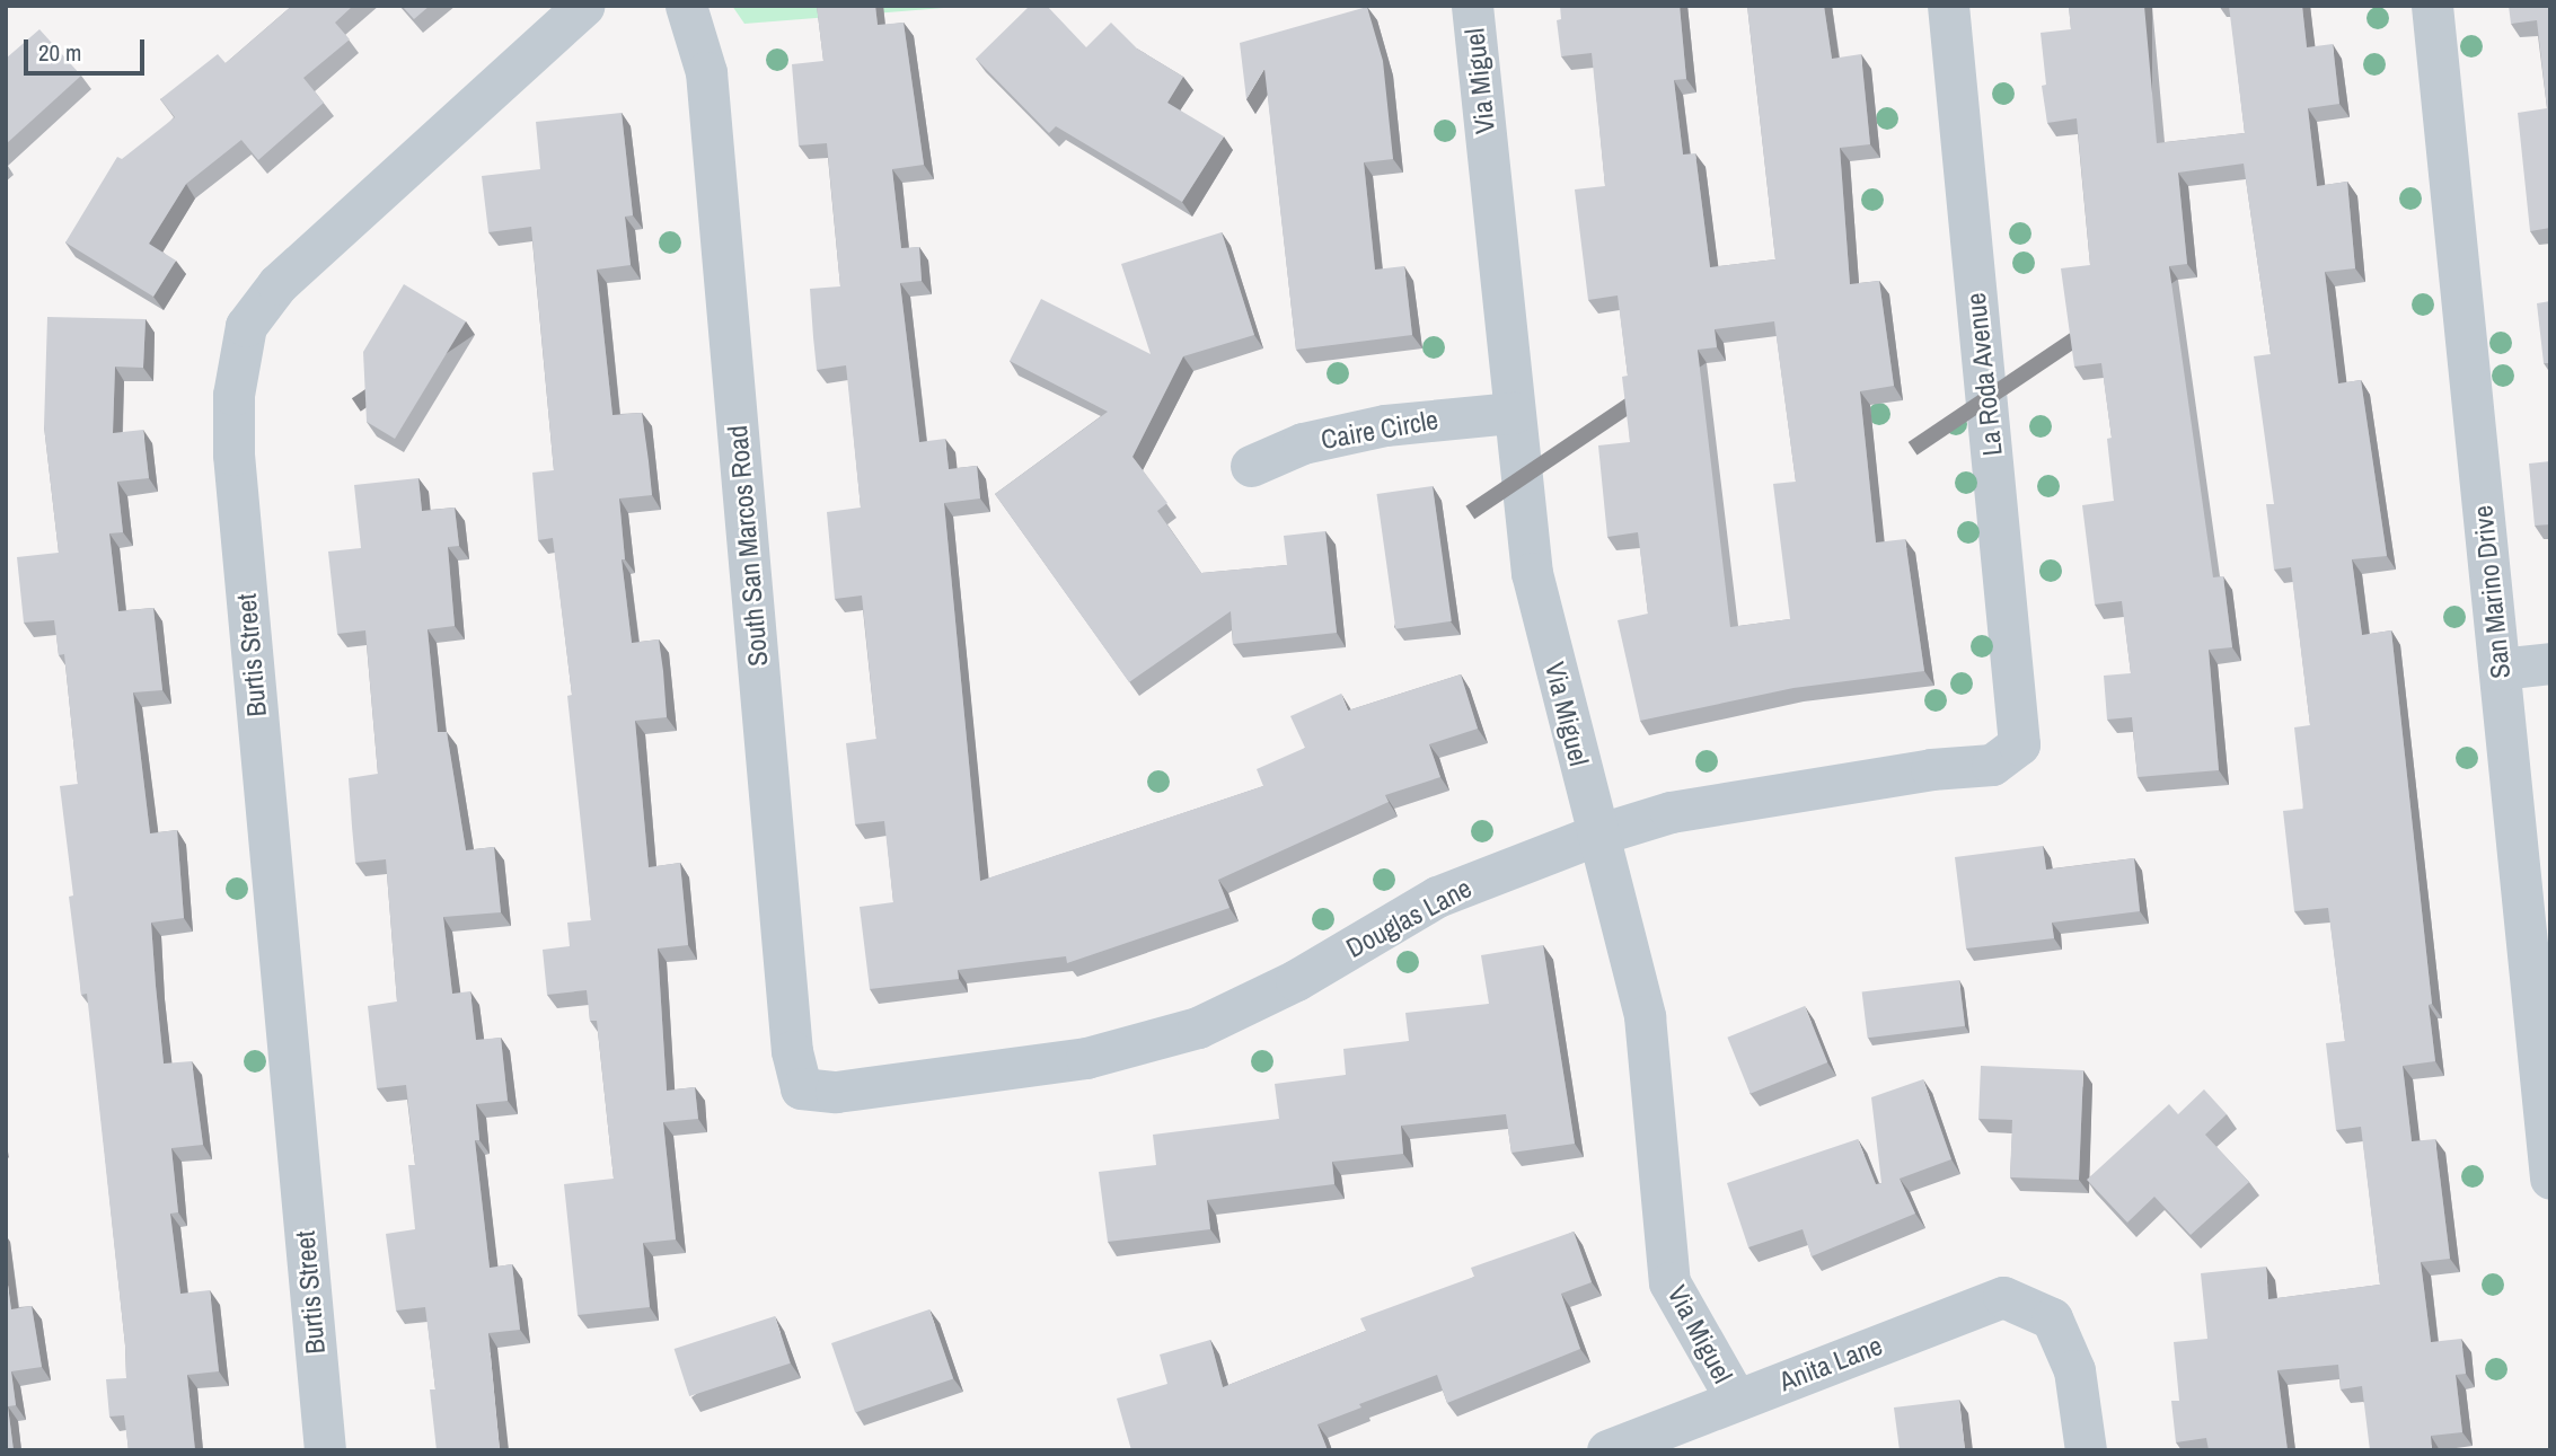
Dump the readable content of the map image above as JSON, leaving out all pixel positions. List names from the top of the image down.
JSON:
{
  "streets": {
    "street": [
      "Via Miguel",
      "La Roda Avenue",
      "Caire Circle",
      "South San Marcos Road",
      "San Marino Drive",
      "Burtis Street",
      "Douglas Lane",
      "Anita Lane"
    ]
  },
  "crossings": [
    ["Via Miguel", "Caire Circle"],
    ["Via Miguel", "Douglas Lane"],
    ["Via Miguel", "Anita Lane"],
    ["La Roda Avenue", "Douglas Lane"],
    ["South San Marcos Road", "Douglas Lane"]
  ],
  "scale_bar": "20 m"
}
